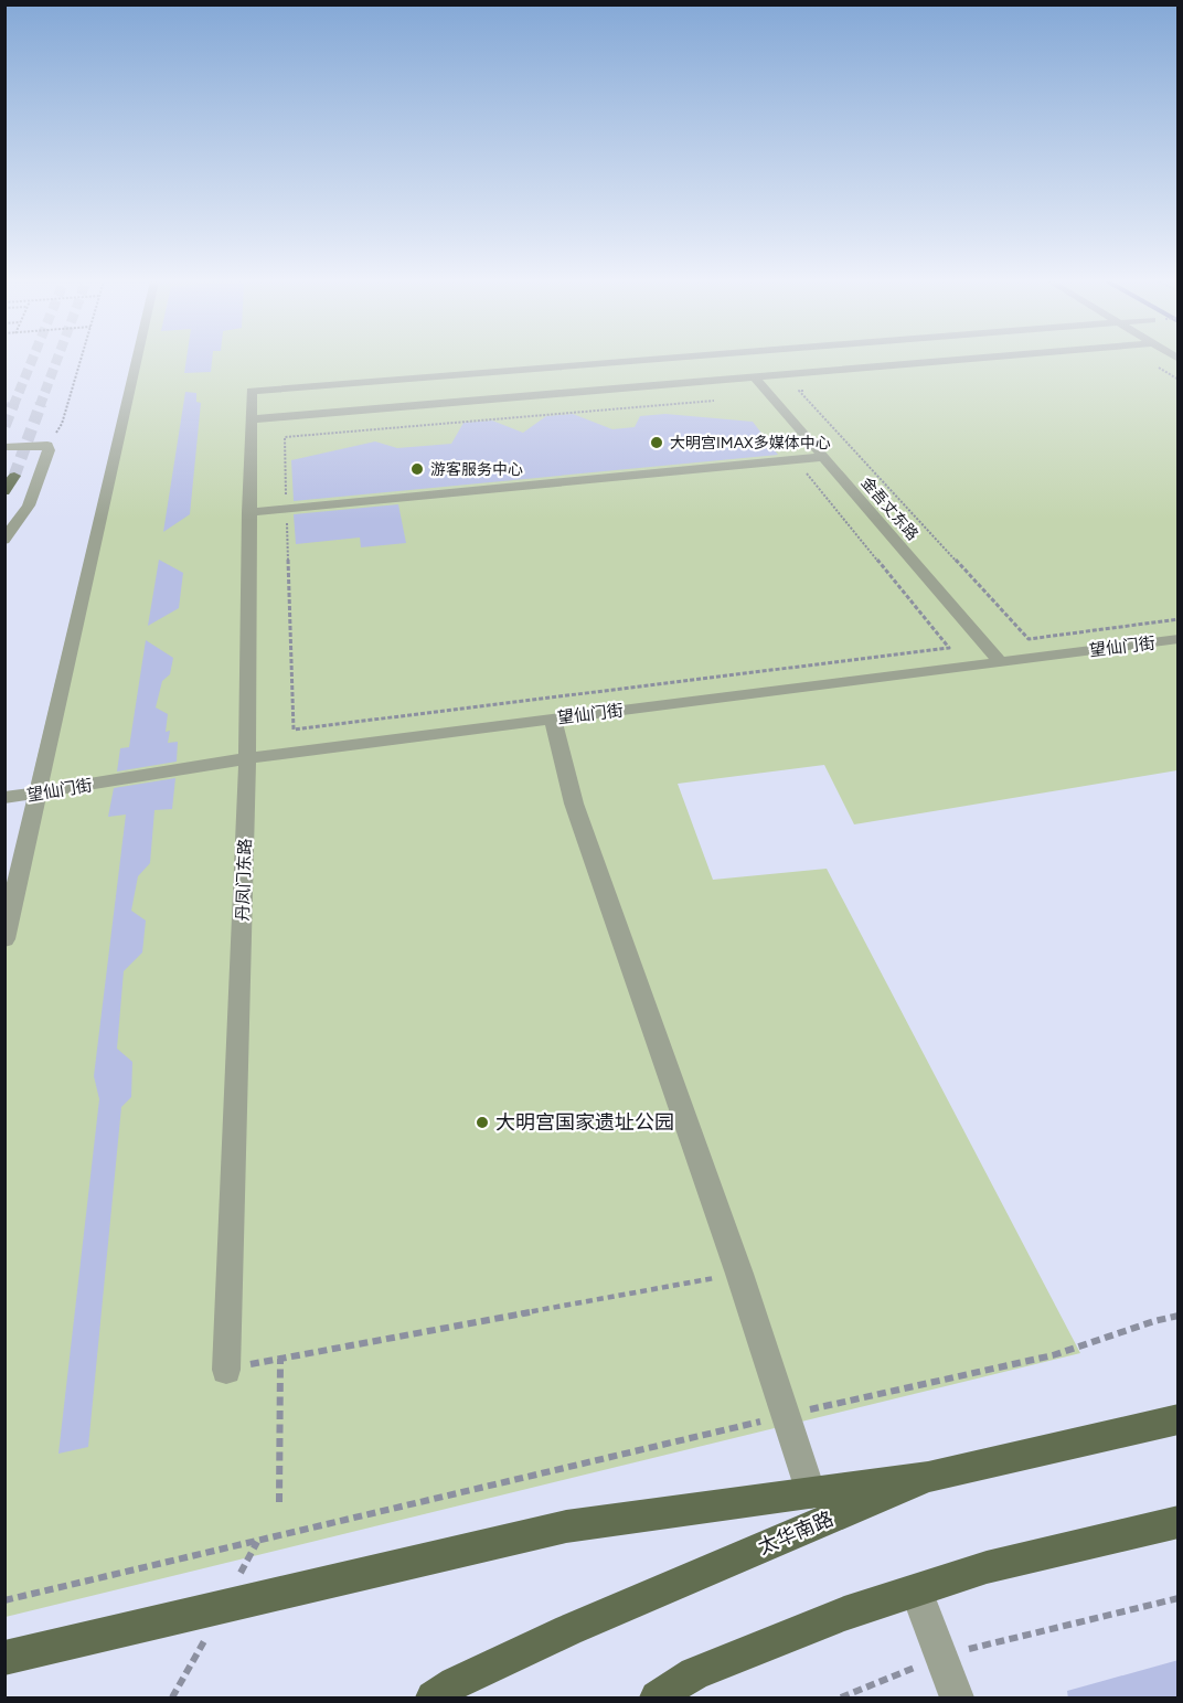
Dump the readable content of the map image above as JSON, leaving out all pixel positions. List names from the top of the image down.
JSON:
{
  "streets": {
    "main road": ["太华南路"],
    "street": ["金吾丈东路", "望仙门街", "丹凤门东路"]
  },
  "crossings": [
    ["金吾丈东路", "望仙门街"],
    ["望仙门街", "丹凤门东路"]
  ],
  "places": ["大明宫IMAX多媒体中心", "游客服务中心", "大明宫国家遗址公园"]
}
